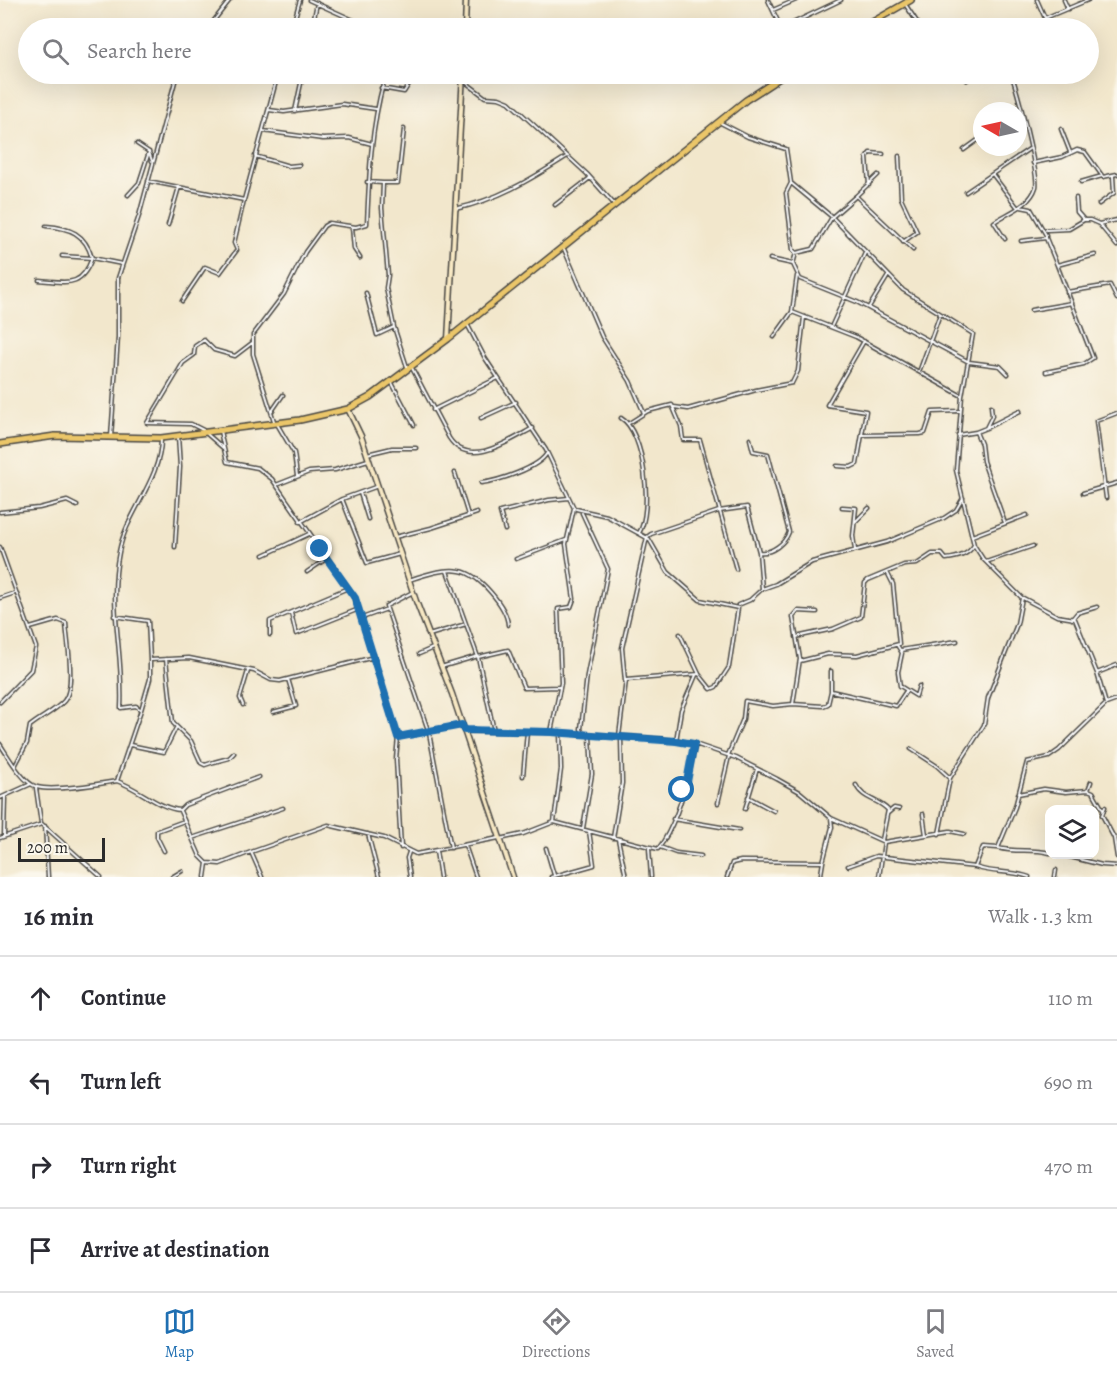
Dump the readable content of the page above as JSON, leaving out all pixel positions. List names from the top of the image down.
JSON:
{
  "scale_bar": "200 m",
  "north": "left",
  "page": {
    "search": "Search here",
    "scale": "200 m",
    "heading": ["16 min", "Walk · 1.3 km"],
    "list": [
      ["Continue", "110 m"],
      ["Turn left", "690 m"],
      ["Turn right", "470 m"],
      "Arrive at destination"
    ],
    "nav": ["Map", "Directions", "Saved"]
  }
}
